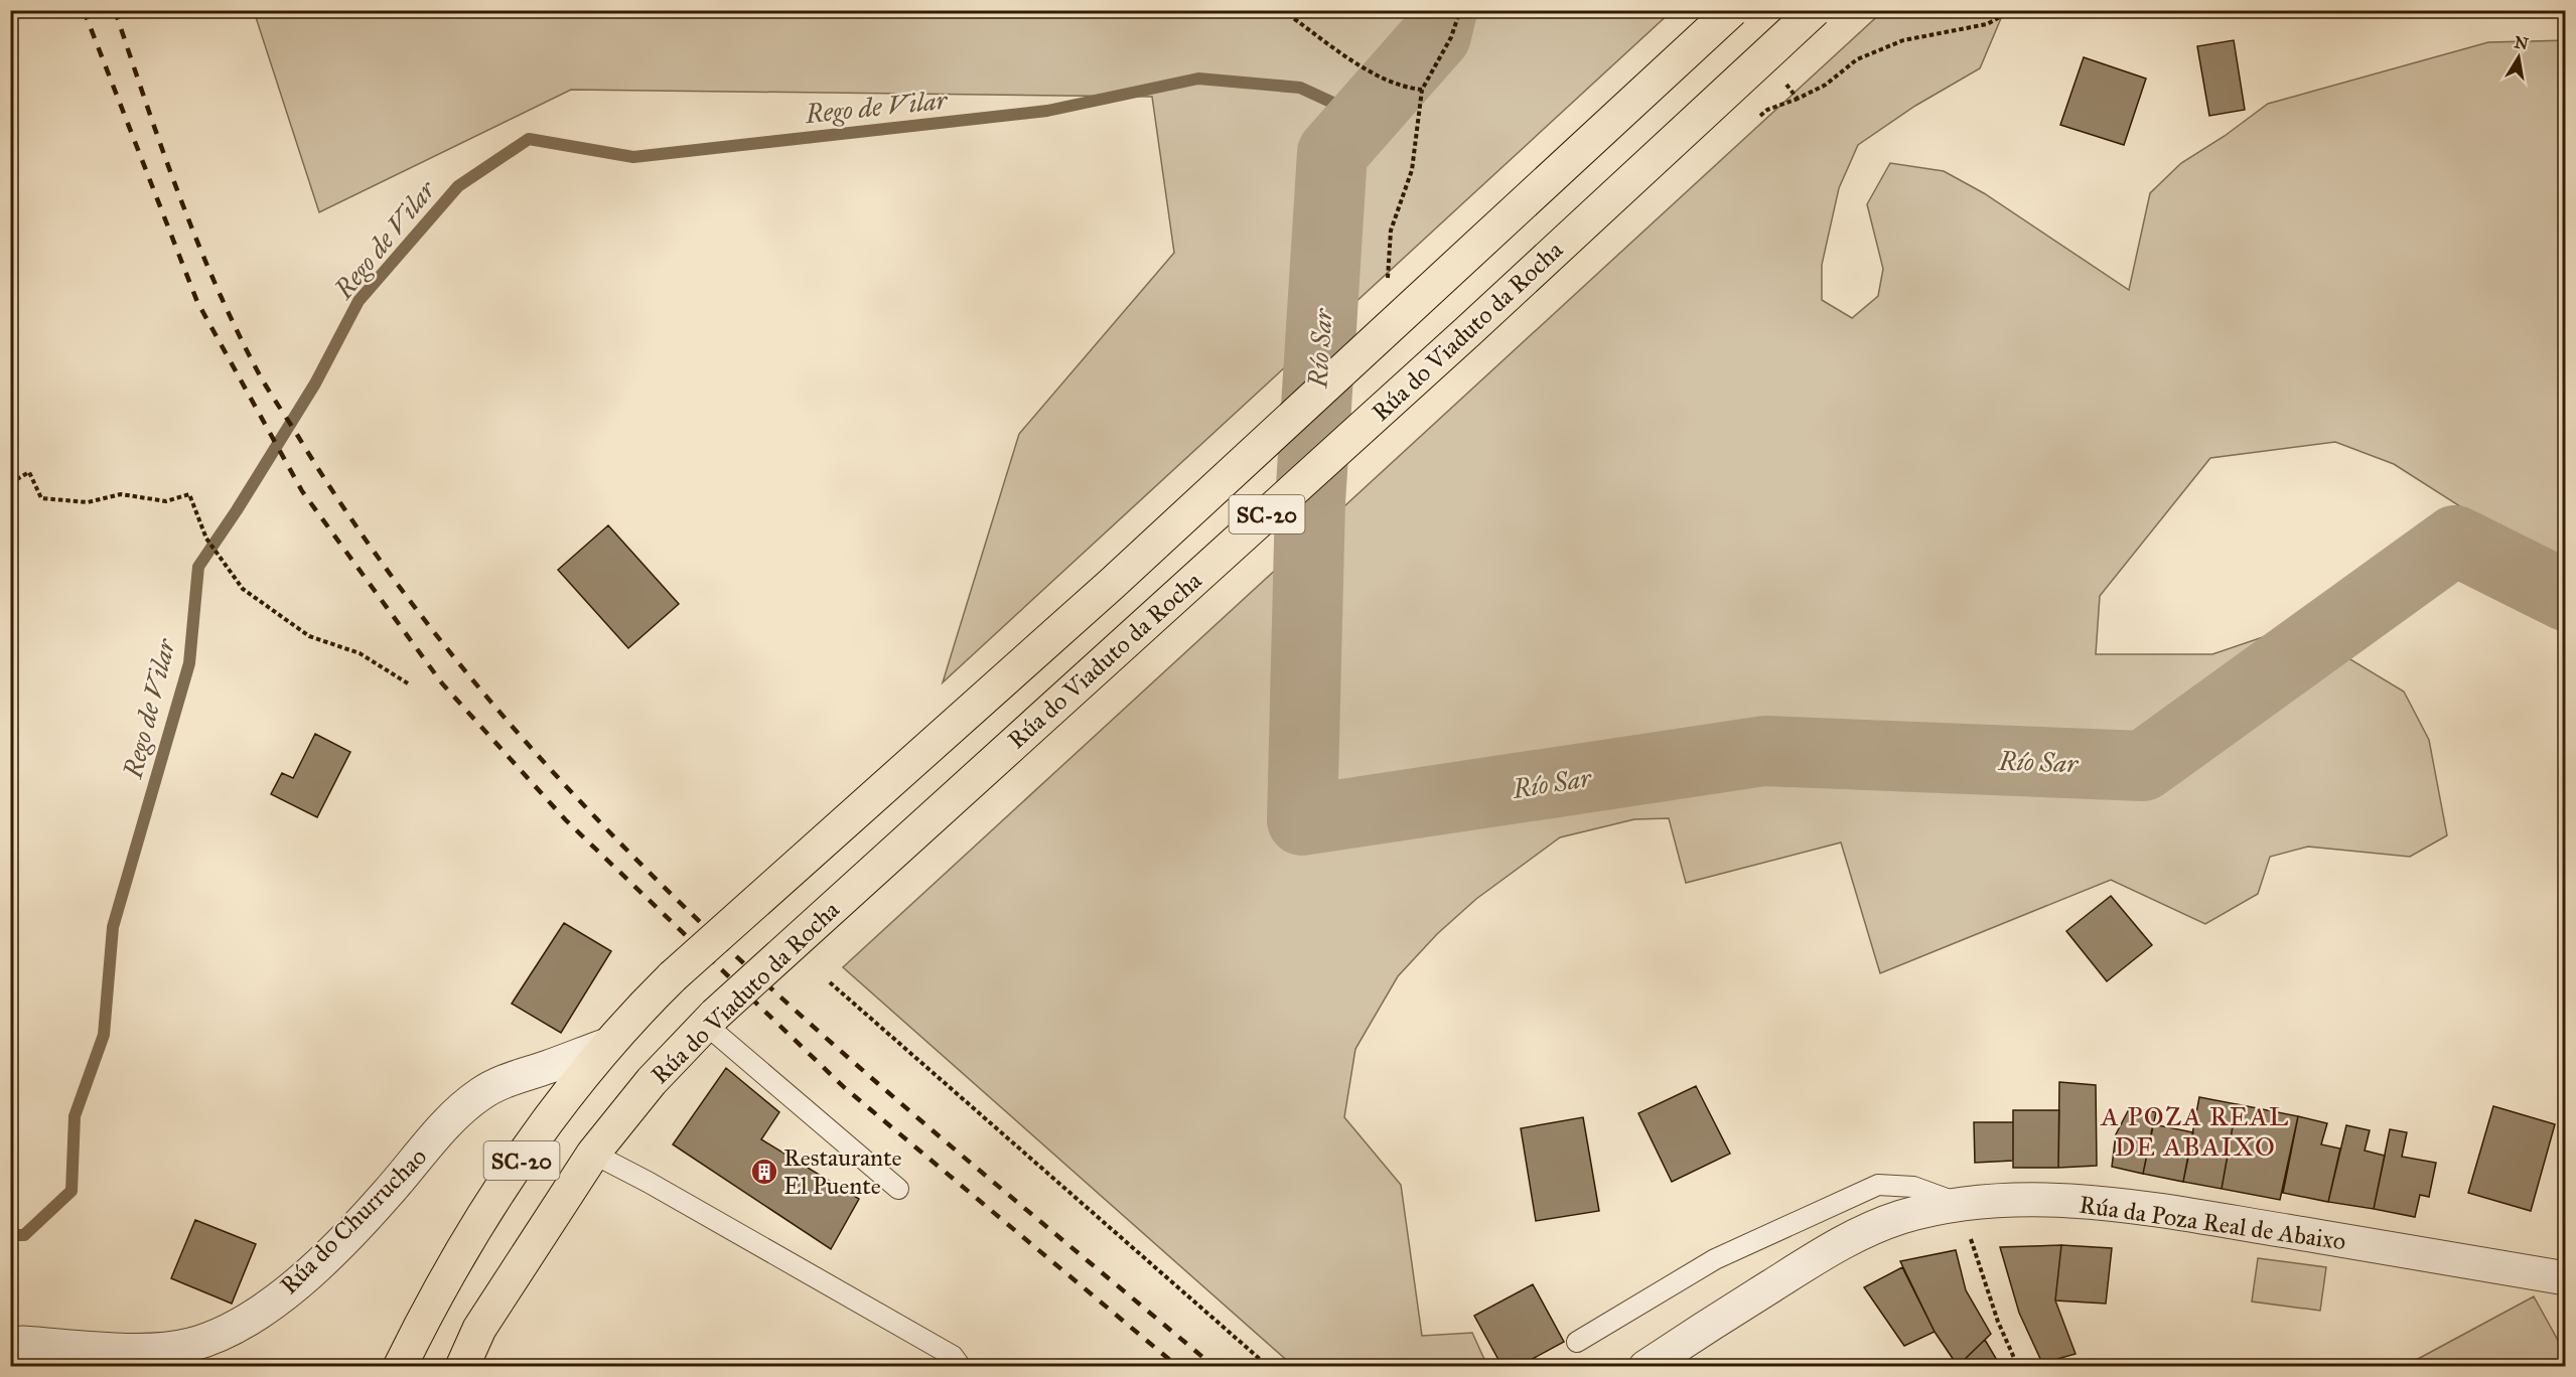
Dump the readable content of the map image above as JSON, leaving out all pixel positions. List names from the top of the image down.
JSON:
{
  "streets": {
    "highway": ["Rúa do Viaduto da Rocha", "SC-20"],
    "street": ["Rúa do Churruchao", "Rúa da Poza Real de Abaixo"]
  },
  "crossings": [
    ["SC-20", "Rúa do Churruchao"]
  ],
  "districts": ["A POZA REAL DE ABAIXO"],
  "water": ["Rego de Vilar", "Río Sar"],
  "places": {
    "building": ["Restaurante El Puente"]
  },
  "north": "top"
}
